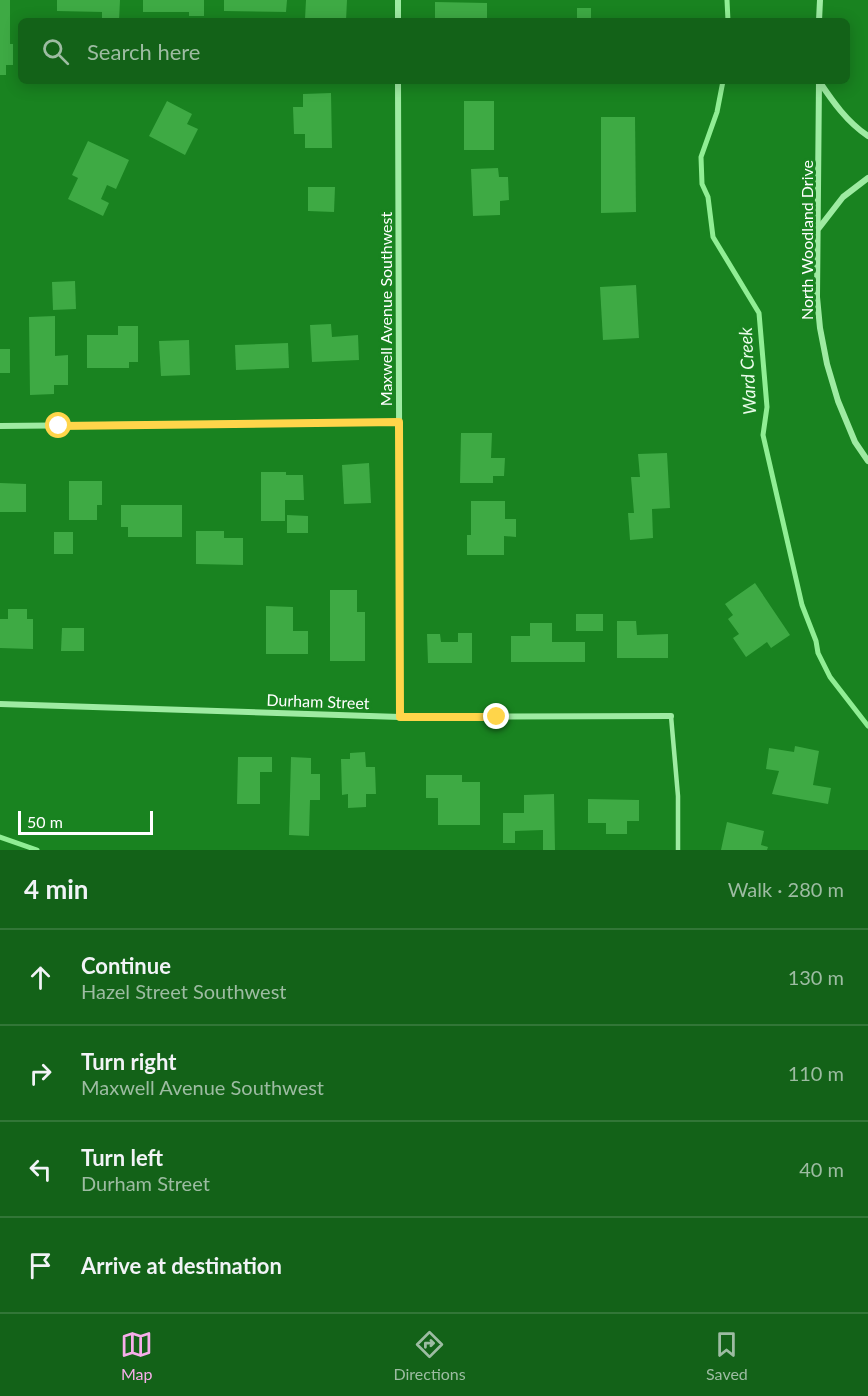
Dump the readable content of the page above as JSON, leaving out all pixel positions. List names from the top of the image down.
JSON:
{
  "streets": {
    "street": ["North Woodland Drive", "Maxwell Avenue Southwest", "Durham Street"]
  },
  "crossings": [
    ["Maxwell Avenue Southwest", "Durham Street"]
  ],
  "water": ["Ward Creek"],
  "scale_bar": "50 m",
  "page": {
    "search": "Search here",
    "scale": "50 m",
    "heading": ["4 min", "Walk · 280 m"],
    "list": [
      ["Continue", "Hazel Street Southwest", "130 m"],
      ["Turn right", "Maxwell Avenue Southwest", "110 m"],
      ["Turn left", "Durham Street", "40 m"],
      "Arrive at destination"
    ],
    "nav": ["Map", "Directions", "Saved"]
  }
}
